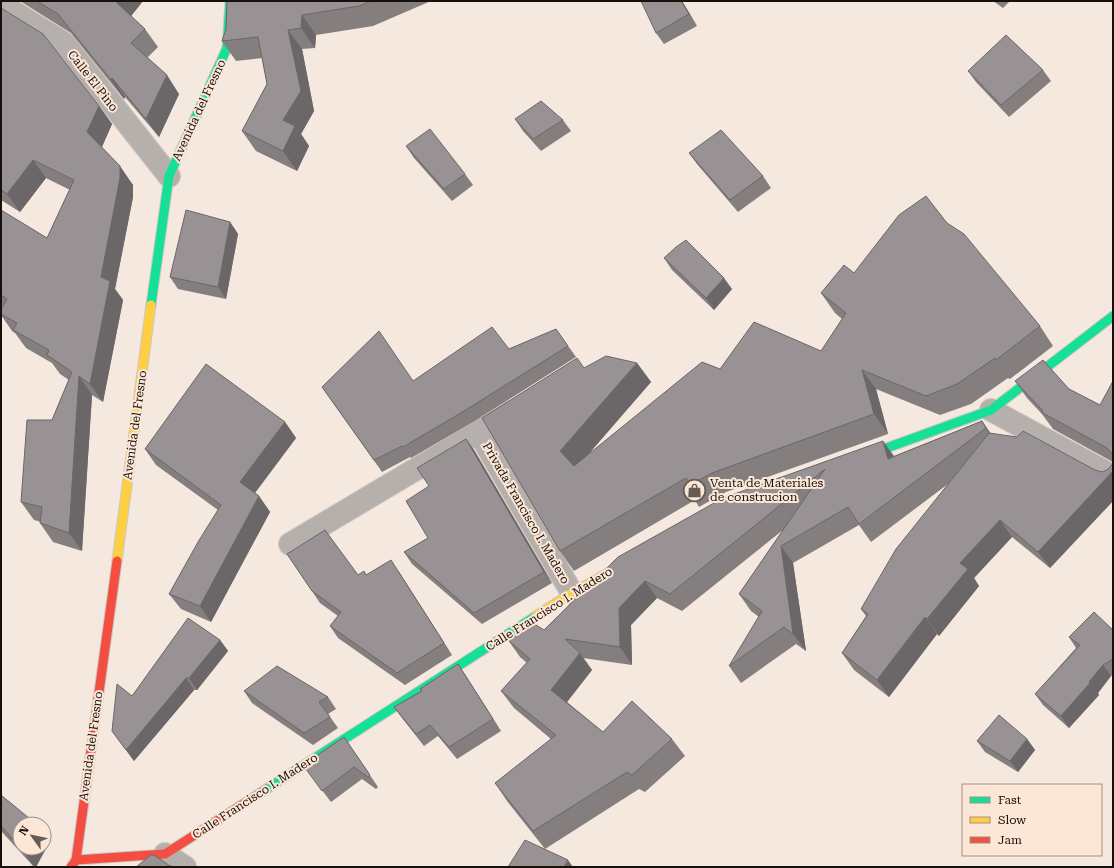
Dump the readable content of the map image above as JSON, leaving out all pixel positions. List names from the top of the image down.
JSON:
{
  "streets": {
    "street": [
      "Calle El Pino",
      "Avenida del Fresno",
      "Privada Francisco I. Madero",
      "Calle Francisco I. Madero"
    ]
  },
  "crossings": [
    ["Calle El Pino", "Avenida del Fresno"],
    ["Avenida del Fresno", "Calle Francisco I. Madero"],
    ["Privada Francisco I. Madero", "Calle Francisco I. Madero"]
  ],
  "places": {
    "shop": ["Venta de Materiales de construcion"]
  },
  "legend": ["Fast", "Slow", "Jam"],
  "north": "top left"
}
